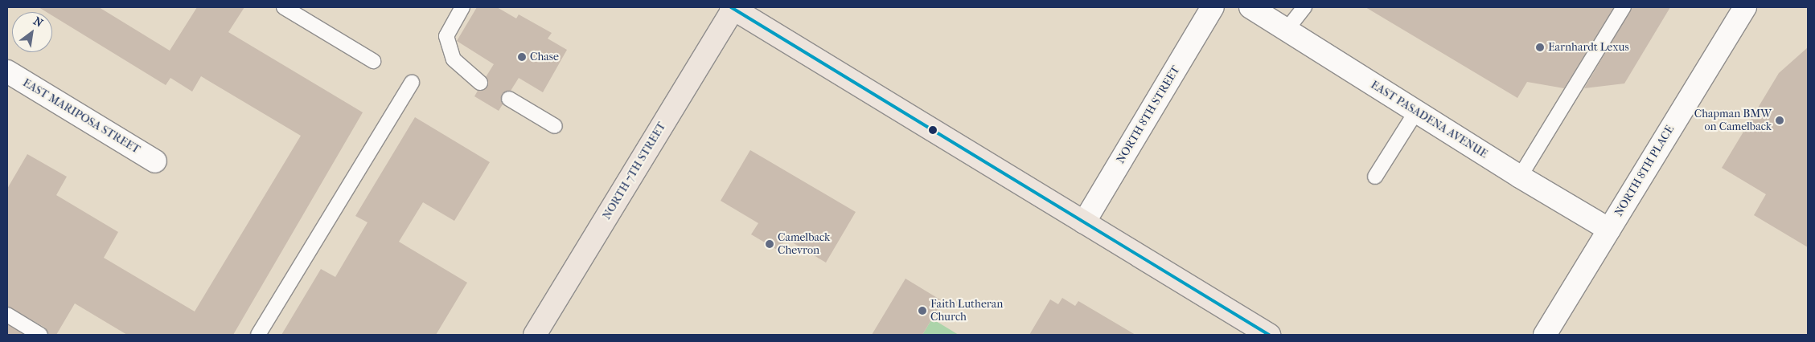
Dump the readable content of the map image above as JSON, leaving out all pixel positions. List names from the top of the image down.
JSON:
{
  "streets": {
    "main road": ["NORTH 7TH STREET"],
    "street": [
      "NORTH 8TH STREET",
      "EAST MARIPOSA STREET",
      "EAST PASADENA AVENUE",
      "NORTH 8TH PLACE"
    ]
  },
  "crossings": [
    ["EAST PASADENA AVENUE", "NORTH 8TH PLACE"]
  ],
  "places": [
    "Earnhardt Lexus",
    "Chase",
    "Chapman BMW on Camelback",
    "Camelback Chevron",
    "Faith Lutheran Church"
  ],
  "north": "top right"
}
